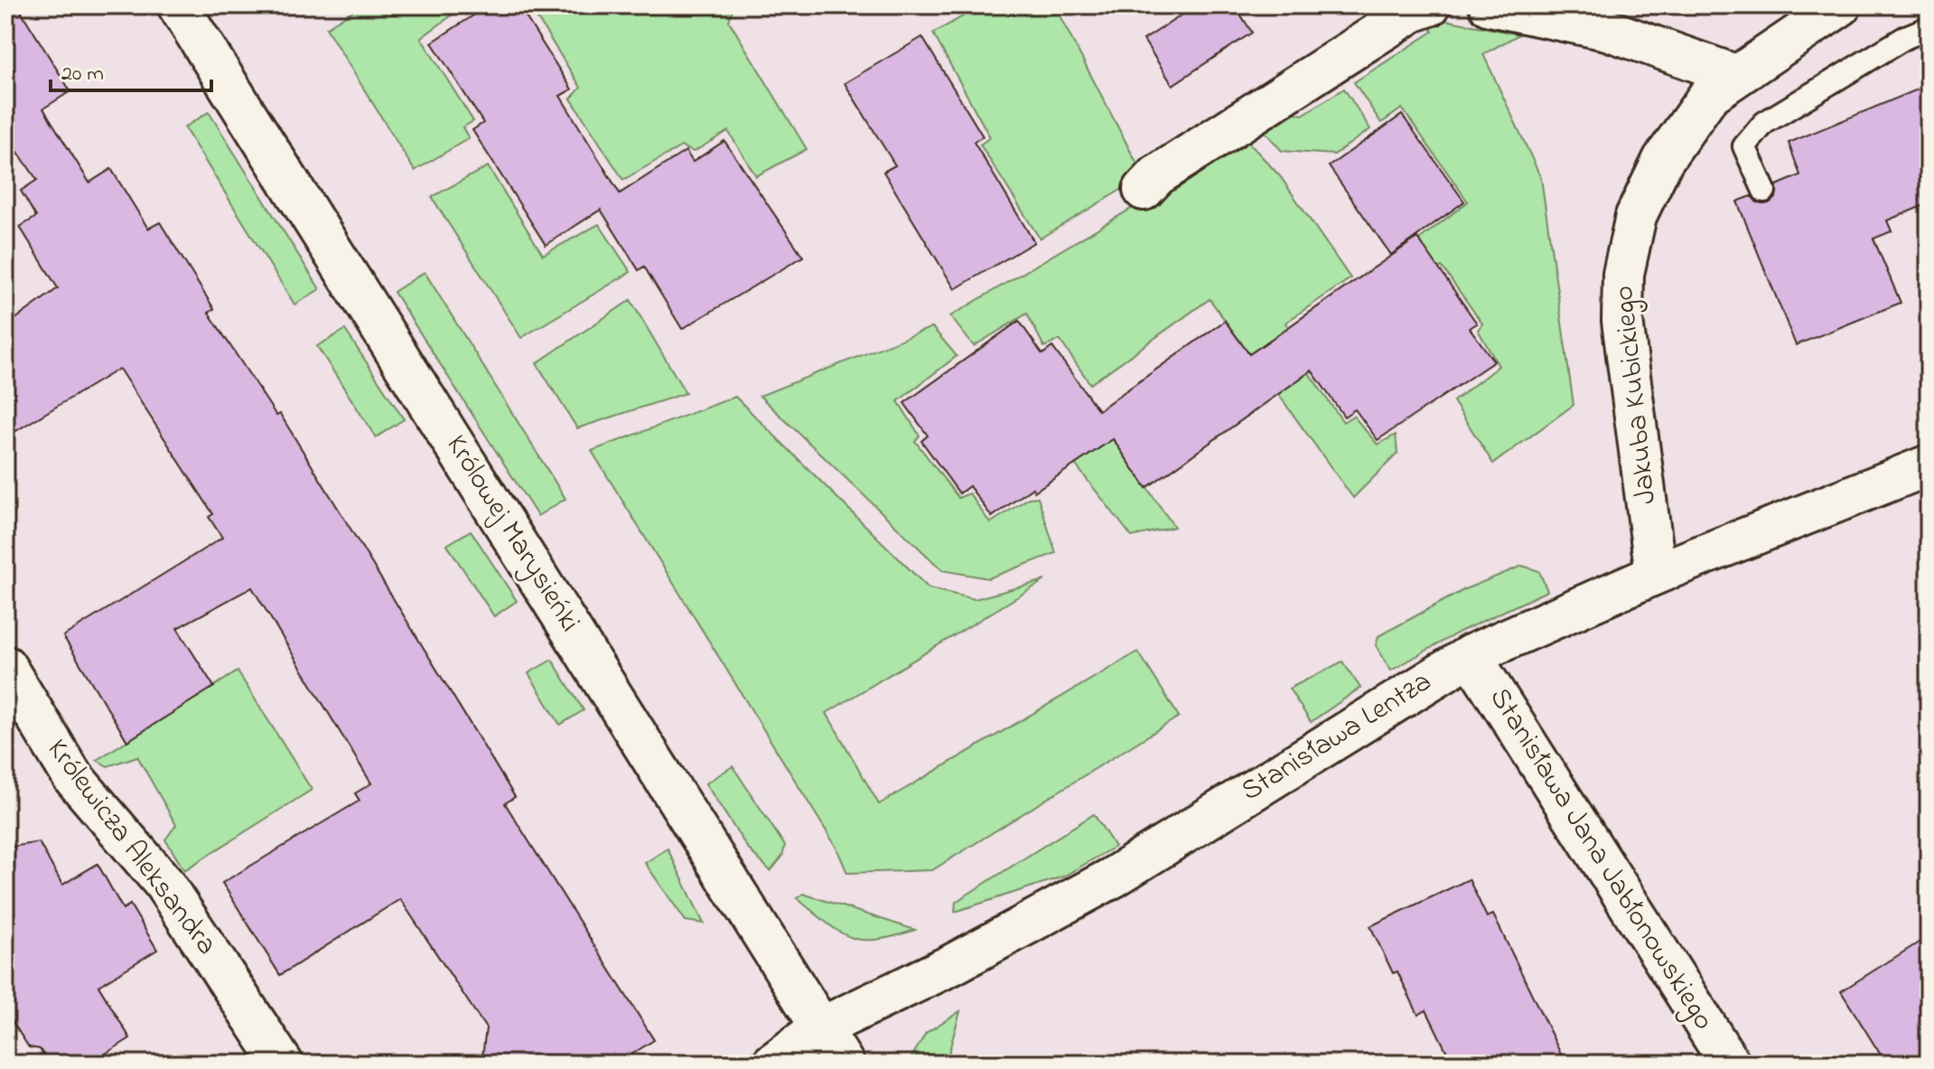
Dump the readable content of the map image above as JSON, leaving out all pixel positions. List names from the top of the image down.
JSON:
{
  "streets": {
    "street": [
      "Jakuba Kubickiego",
      "Królowej Marysieńki",
      "Stanisława Lentza",
      "Królewicza Aleksandra",
      "Stanisława Jana Jabłonowskiego"
    ]
  },
  "crossings": [
    ["Jakuba Kubickiego", "Stanisława Lentza"],
    ["Królowej Marysieńki", "Stanisława Lentza"],
    ["Stanisława Lentza", "Stanisława Jana Jabłonowskiego"]
  ],
  "scale_bar": "20 m"
}
